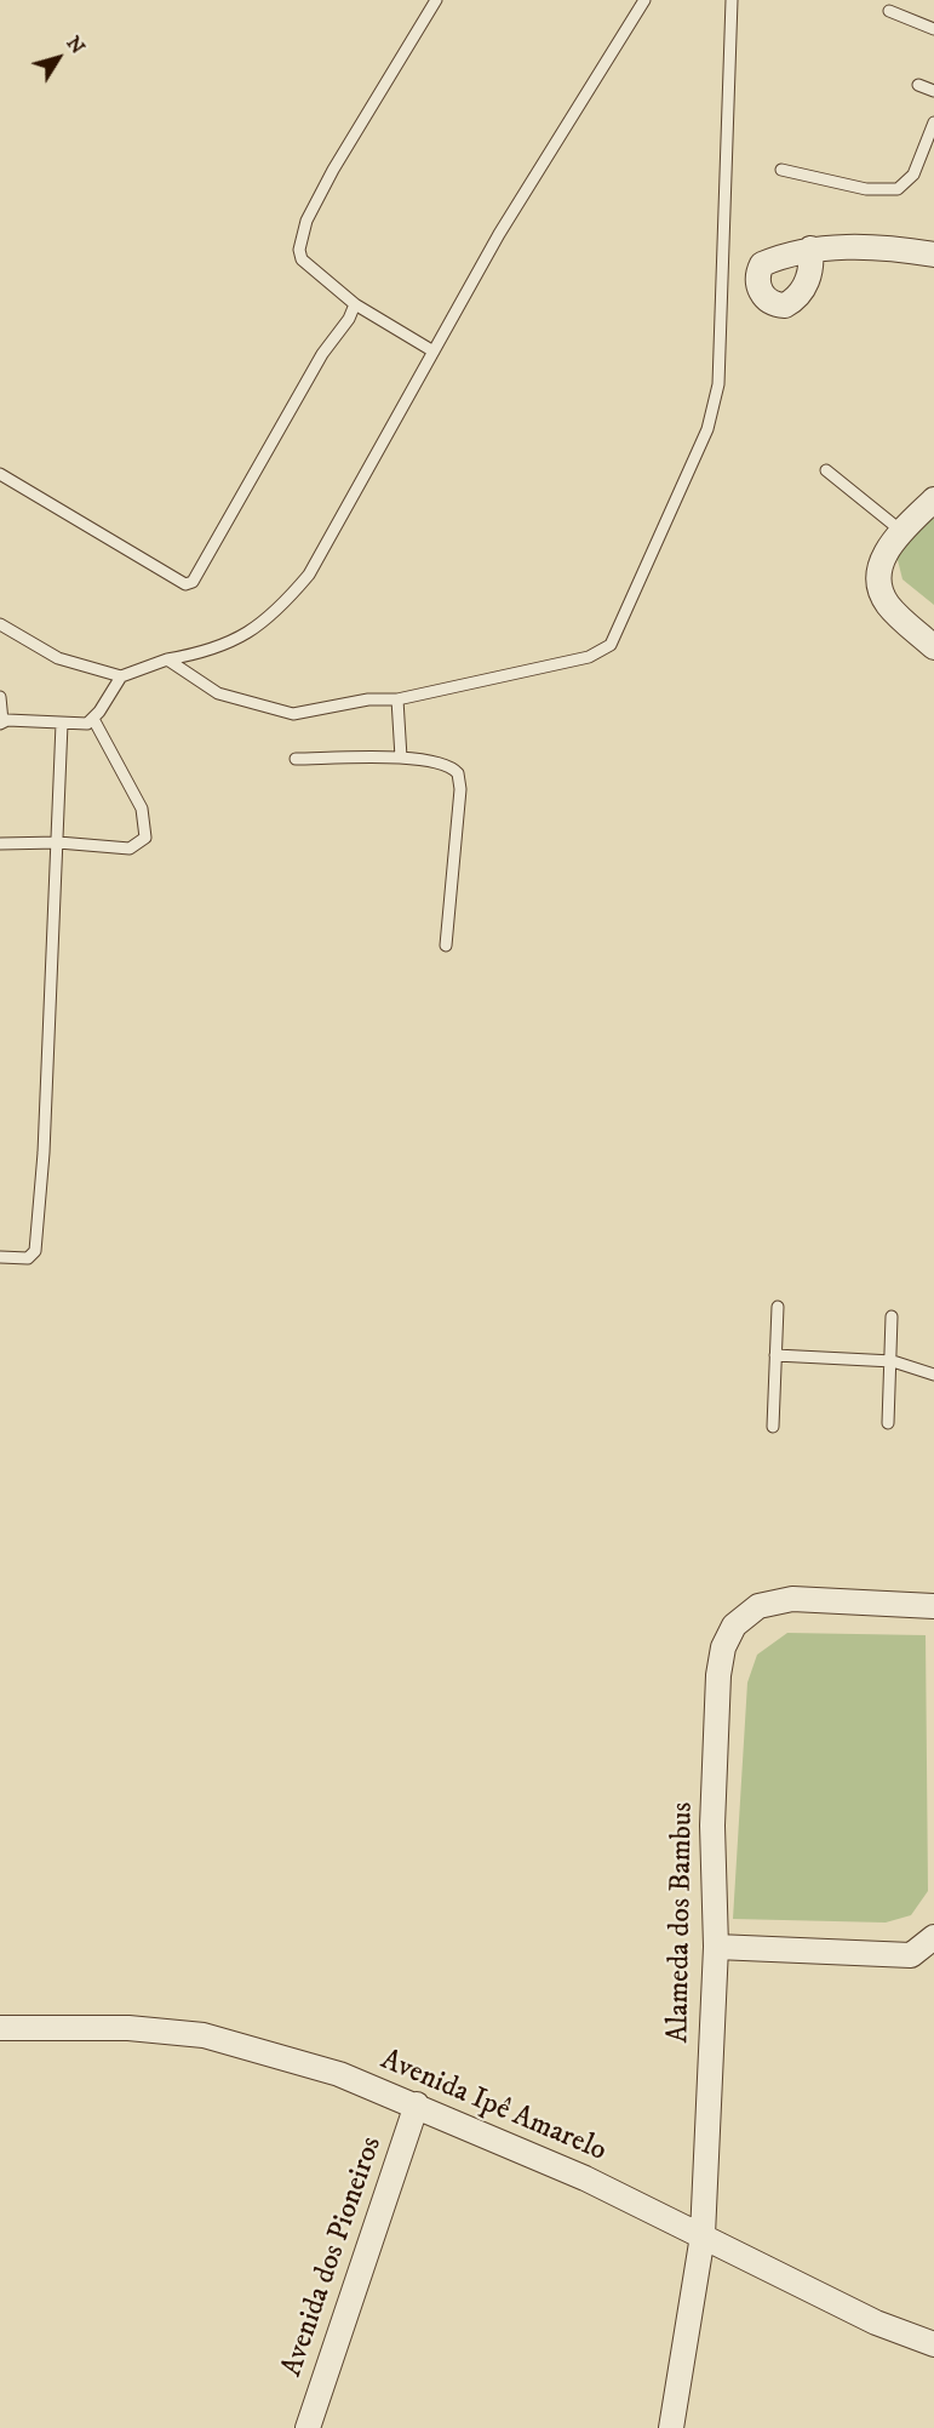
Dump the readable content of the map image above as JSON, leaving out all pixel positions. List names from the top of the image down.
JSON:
{
  "streets": {
    "street": ["Alameda dos Bambus", "Avenida Ipê Amarelo", "Avenida dos Pioneiros"]
  },
  "crossings": [
    ["Alameda dos Bambus", "Avenida Ipê Amarelo"],
    ["Avenida Ipê Amarelo", "Avenida dos Pioneiros"]
  ],
  "north": "top right"
}
